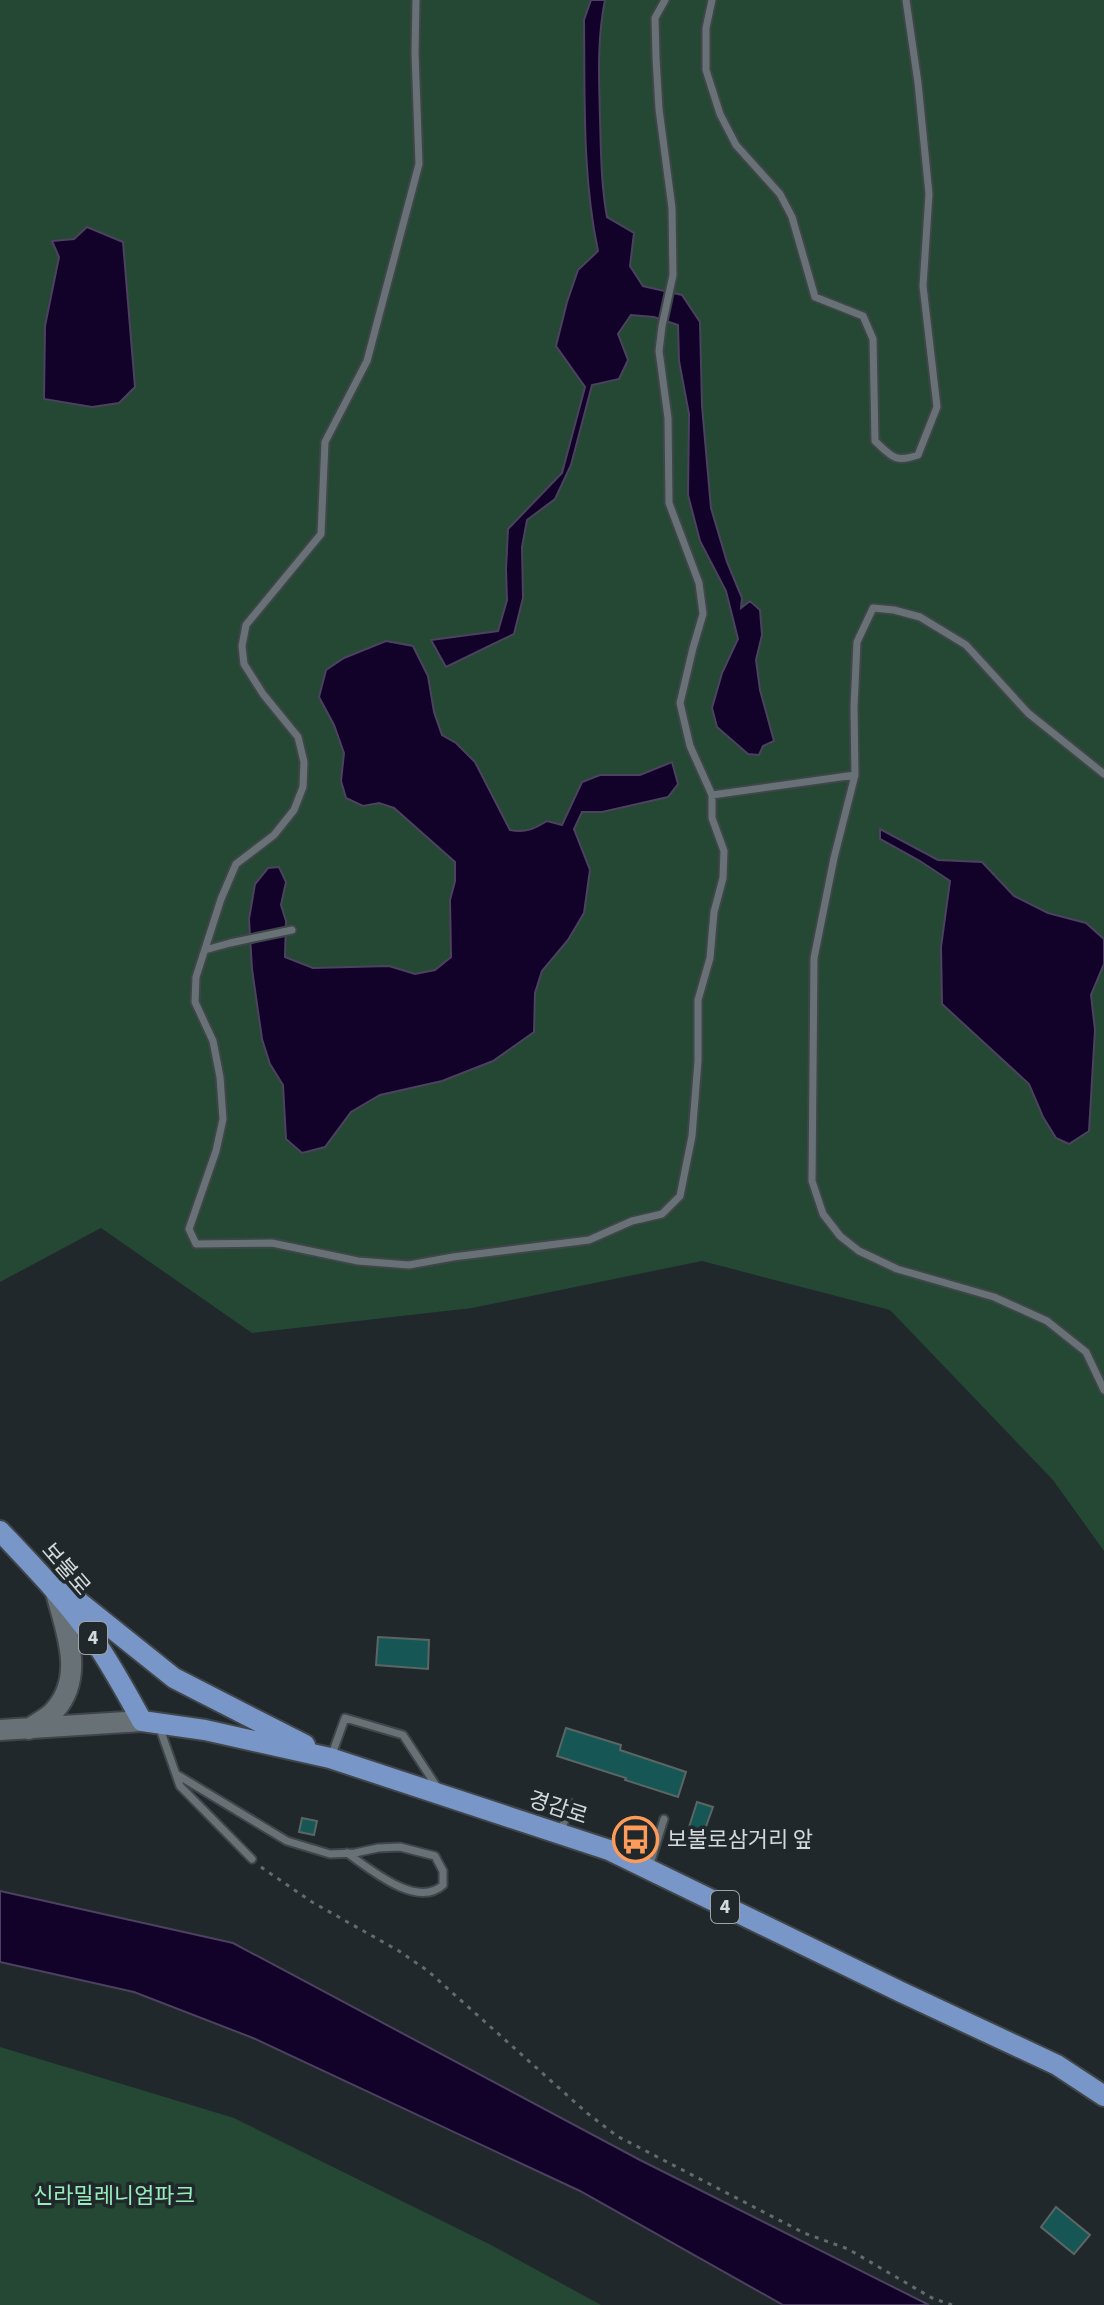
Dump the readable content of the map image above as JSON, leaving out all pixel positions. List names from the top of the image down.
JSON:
{
  "streets": {
    "main road": ["보불로", "4", "경감로"]
  },
  "crossings": [
    ["보불로", "경감로"]
  ],
  "parks": ["신라밀레니엄파크"],
  "places": {
    "bus stop": ["보불로삼거리 앞"]
  }
}
